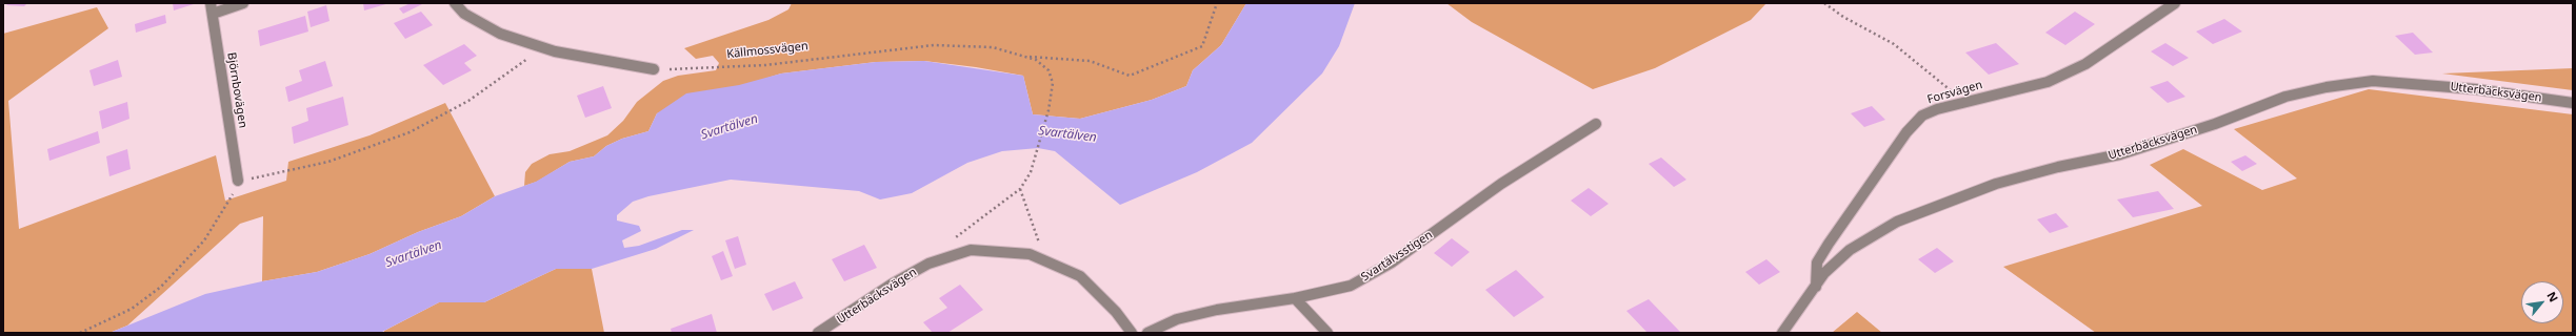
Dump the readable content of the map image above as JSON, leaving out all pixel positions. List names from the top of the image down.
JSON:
{
  "streets": {
    "street": [
      "Björnbovägen",
      "Forsvägen",
      "Utterbäcksvägen",
      "Svartälvsstigen"
    ],
    "path": ["Källmossvägen"]
  },
  "crossings": [
    ["Forsvägen", "Utterbäcksvägen"]
  ],
  "water": ["Svartälven"],
  "north": "top right"
}
